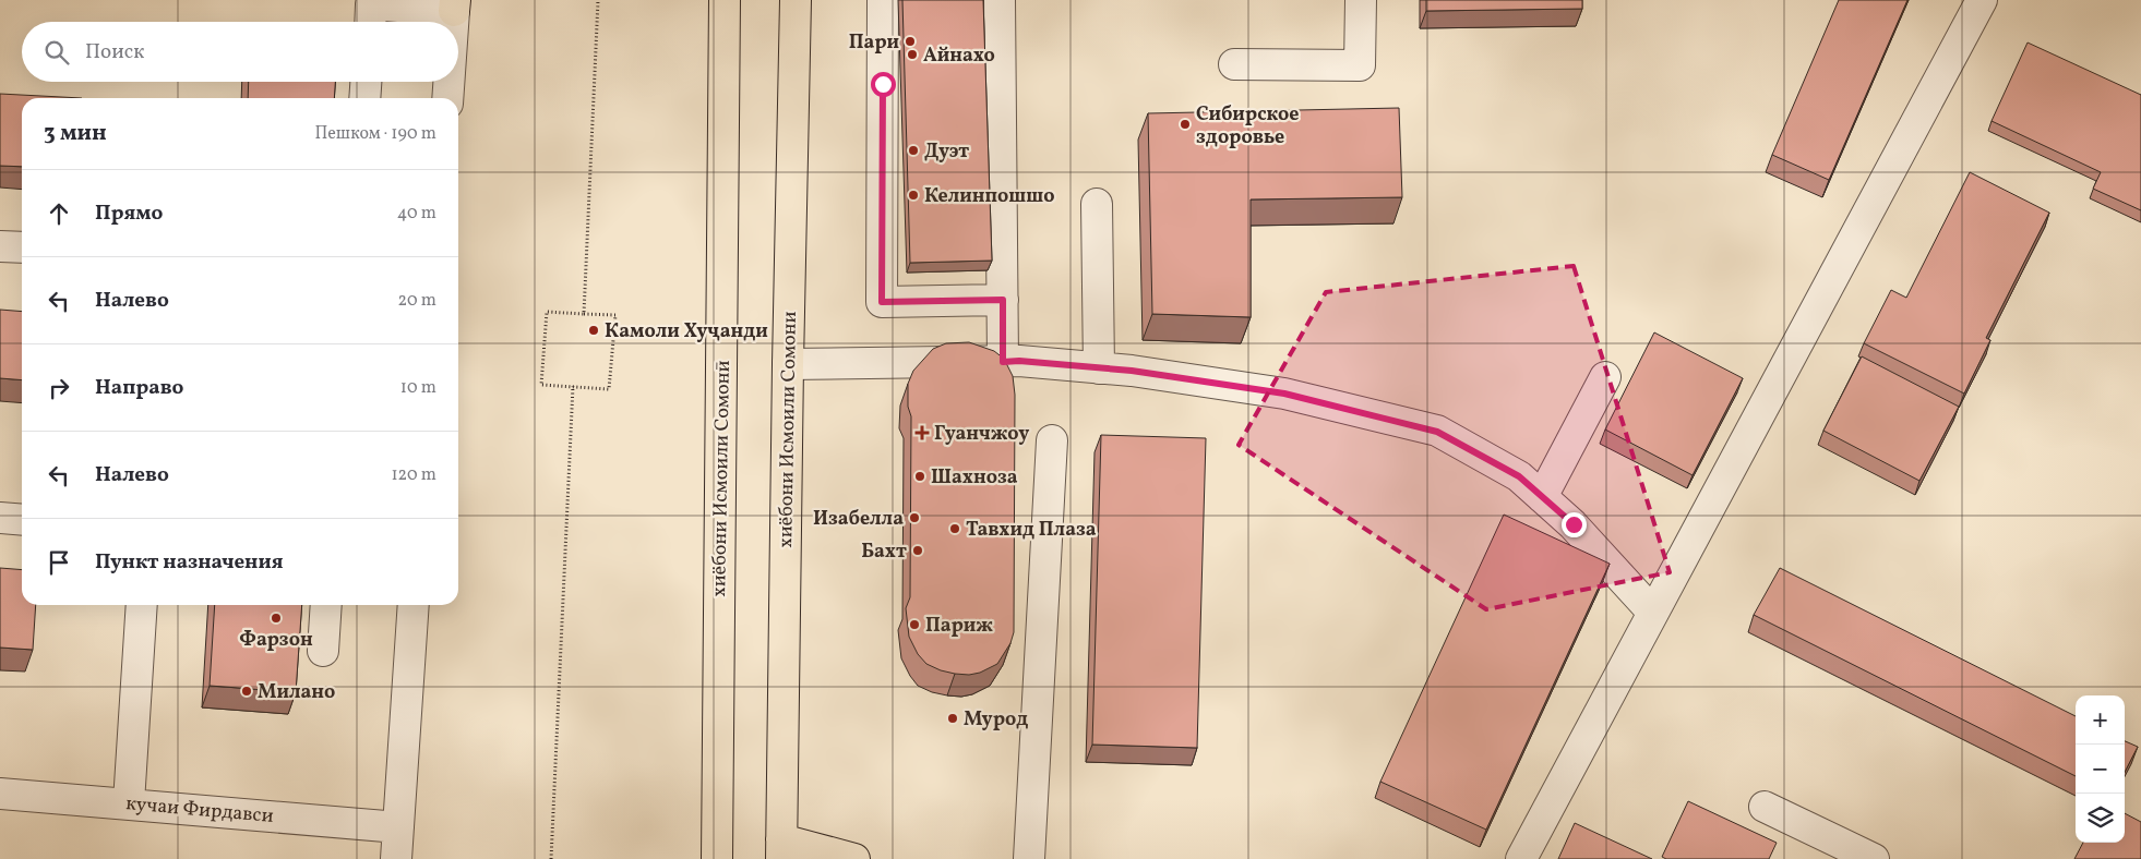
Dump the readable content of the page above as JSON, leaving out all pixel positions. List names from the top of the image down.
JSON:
{
  "streets": {
    "main road": ["хиёбони Исмоили Сомони", "хиёбони Исмоили Сомонӣ"],
    "street": ["кучаи Фирдавси"]
  },
  "places": {
    "other": [
      "Пари",
      "Айнахо",
      "Сибирское здоровье",
      "Дуэт",
      "Келинпошшо",
      "Камоли Хуҷанди",
      "Шахноза",
      "Изабелла",
      "Тавхид Плаза",
      "Бахт",
      "Фарзон",
      "Париж",
      "Милано",
      "Мурод"
    ],
    "health": ["Гуанчжоу"]
  },
  "page": {
    "search": "Поиск",
    "heading": ["3 мин", "Пешком · 190 m"],
    "list": [
      ["Прямо", "40 m"],
      ["Налево", "20 m"],
      ["Направо", "10 m"],
      ["Налево", "120 m"],
      "Пункт назначения"
    ],
    "map_buttons": ["+", "−"]
  }
}
